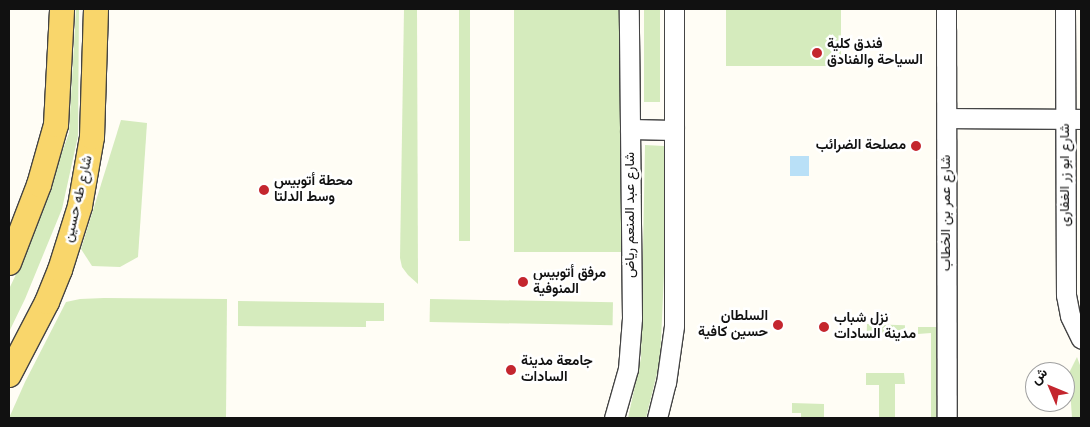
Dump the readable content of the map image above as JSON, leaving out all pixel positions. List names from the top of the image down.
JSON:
{
  "streets": {
    "main road": ["شارع طه حسين"],
    "street": ["شارع ابو زر الغفارى", "شارع عمر بن الخطاب", "شارع عبد المنعم رياض"]
  },
  "places": [
    "فندق كلية السياحة والفنادق",
    "مصلحة الضرائب",
    "محطة أتوبيس وسط الدلتا",
    "مرفق أتوبيس المنوفية",
    "السلطان حسين كافية",
    "نزل شباب مدينة السادات",
    "جامعة مدينة السادات"
  ],
  "north": "top left"
}
